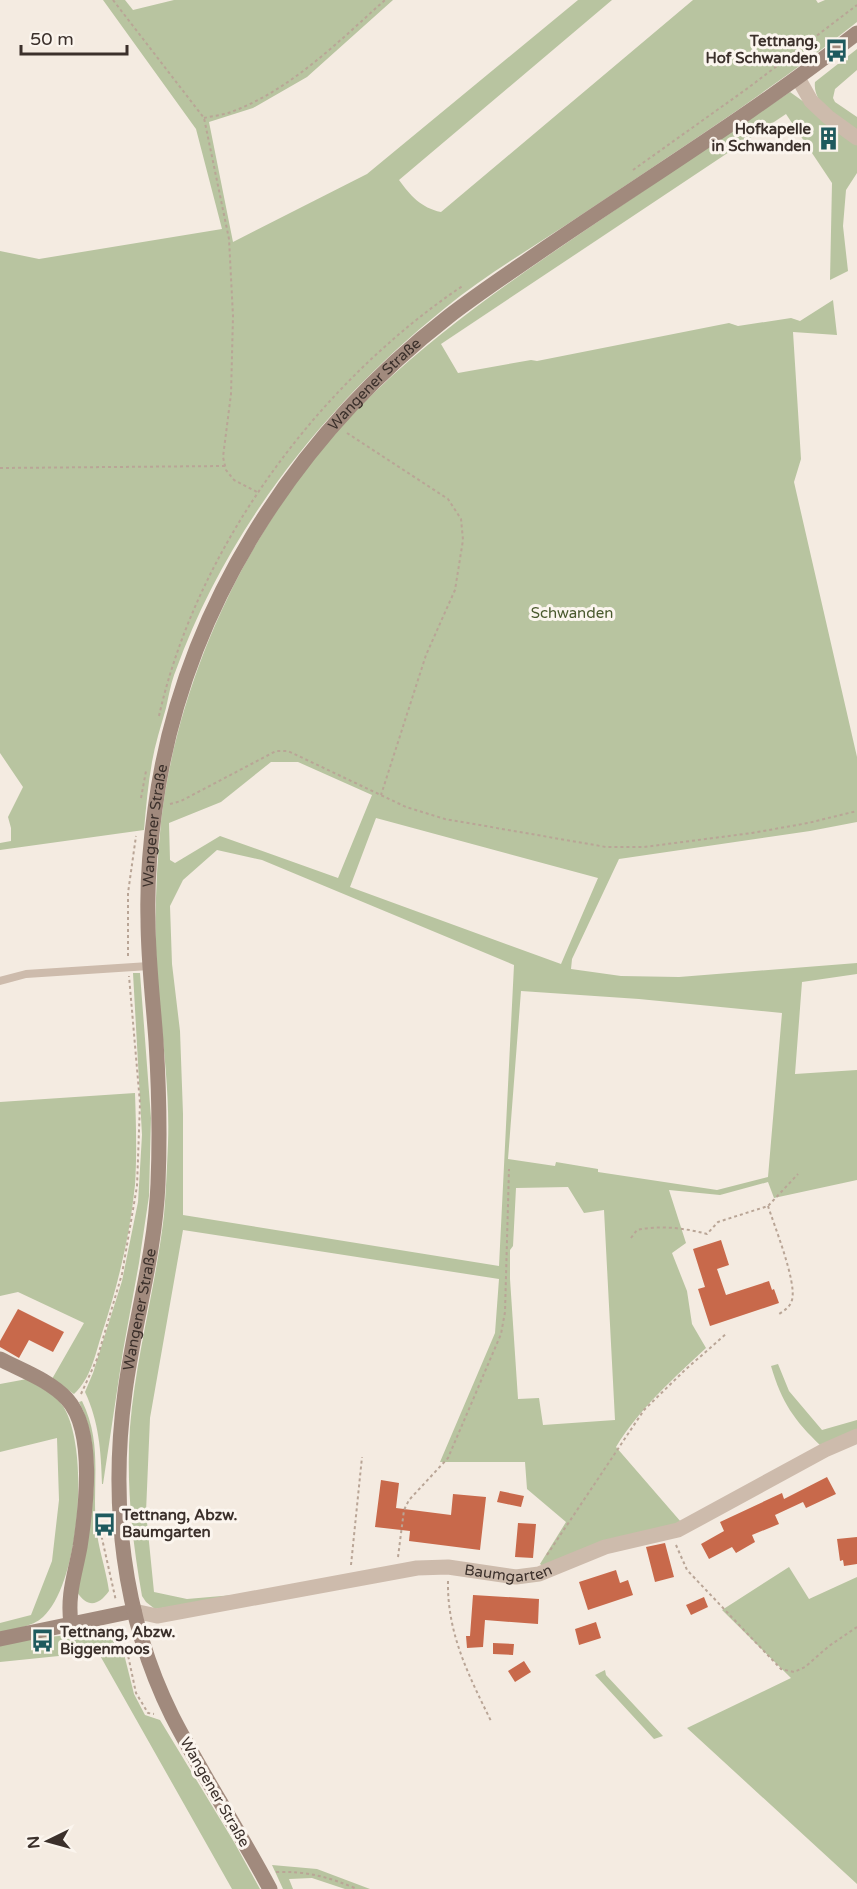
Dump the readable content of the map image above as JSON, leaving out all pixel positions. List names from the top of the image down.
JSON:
{
  "streets": {
    "main road": ["Wangener Straße"],
    "street": ["Baumgarten"]
  },
  "crossings": [
    ["Wangener Straße", "Baumgarten"]
  ],
  "parks": ["Schwanden"],
  "places": {
    "bus stop": ["Tettnang, Hof Schwanden", "Tettnang, Abzw. Baumgarten", "Tettnang, Abzw. Biggenmoos"],
    "building": ["Hofkapelle in Schwanden"]
  },
  "scale_bar": "50 m",
  "north": "left"
}
